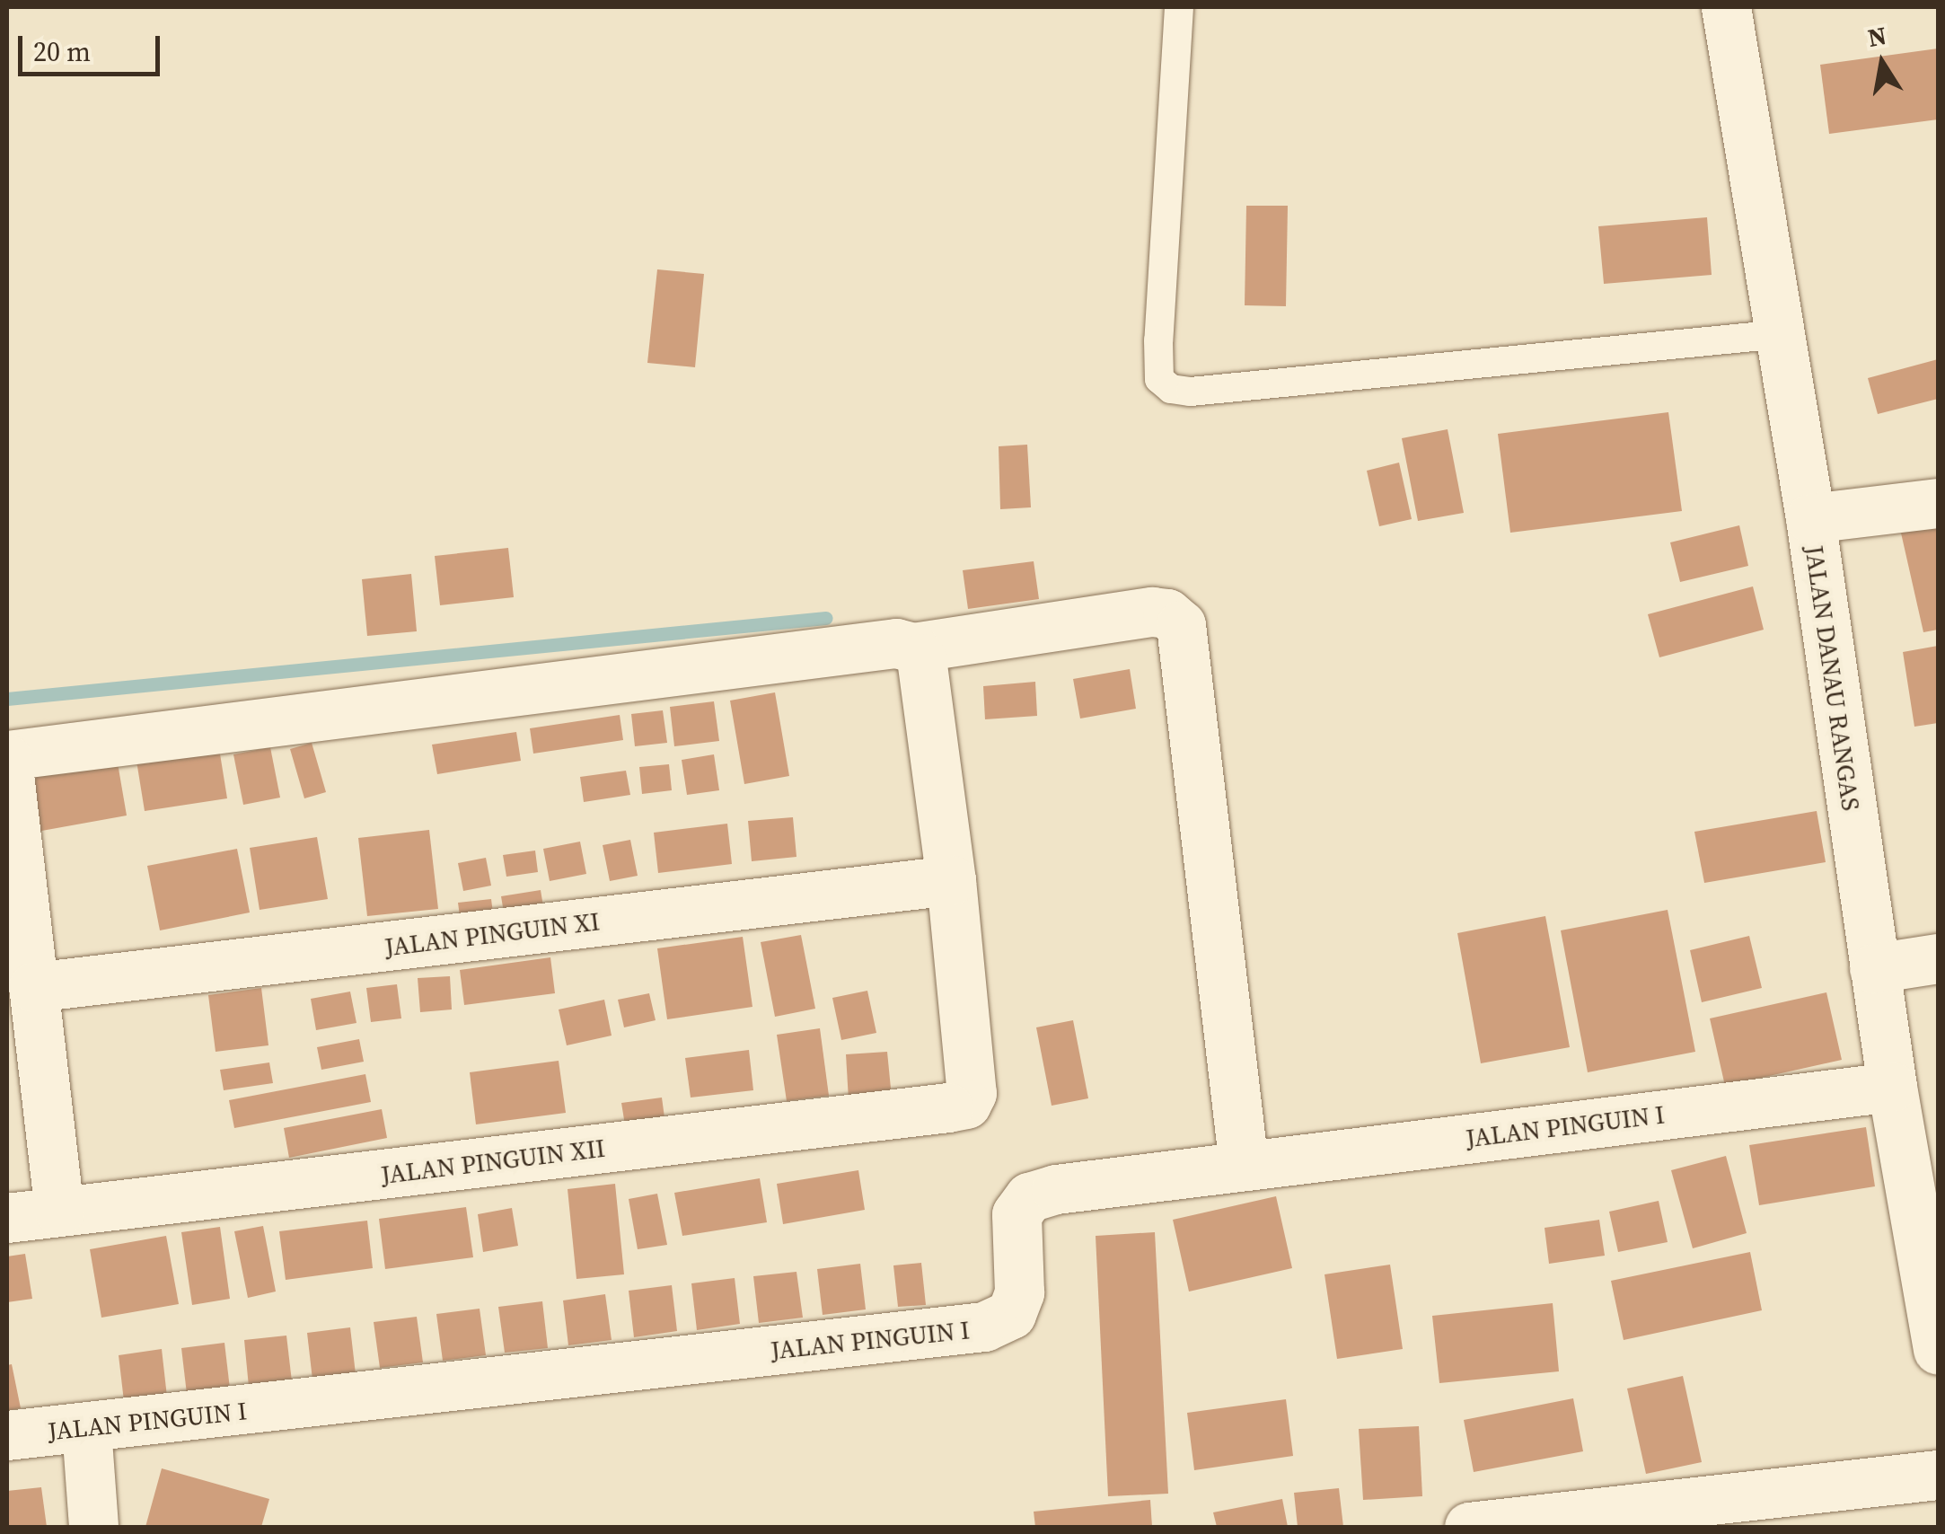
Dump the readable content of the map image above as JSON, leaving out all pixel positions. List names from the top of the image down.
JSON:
{
  "streets": {
    "street": [
      "JALAN DANAU RANGAS",
      "JALAN PINGUIN XI",
      "JALAN PINGUIN I",
      "JALAN PINGUIN XII"
    ]
  },
  "crossings": [
    ["JALAN DANAU RANGAS", "JALAN PINGUIN I"],
    ["JALAN PINGUIN XI", "JALAN PINGUIN XII"]
  ],
  "scale_bar": "20 m",
  "north": "top"
}
